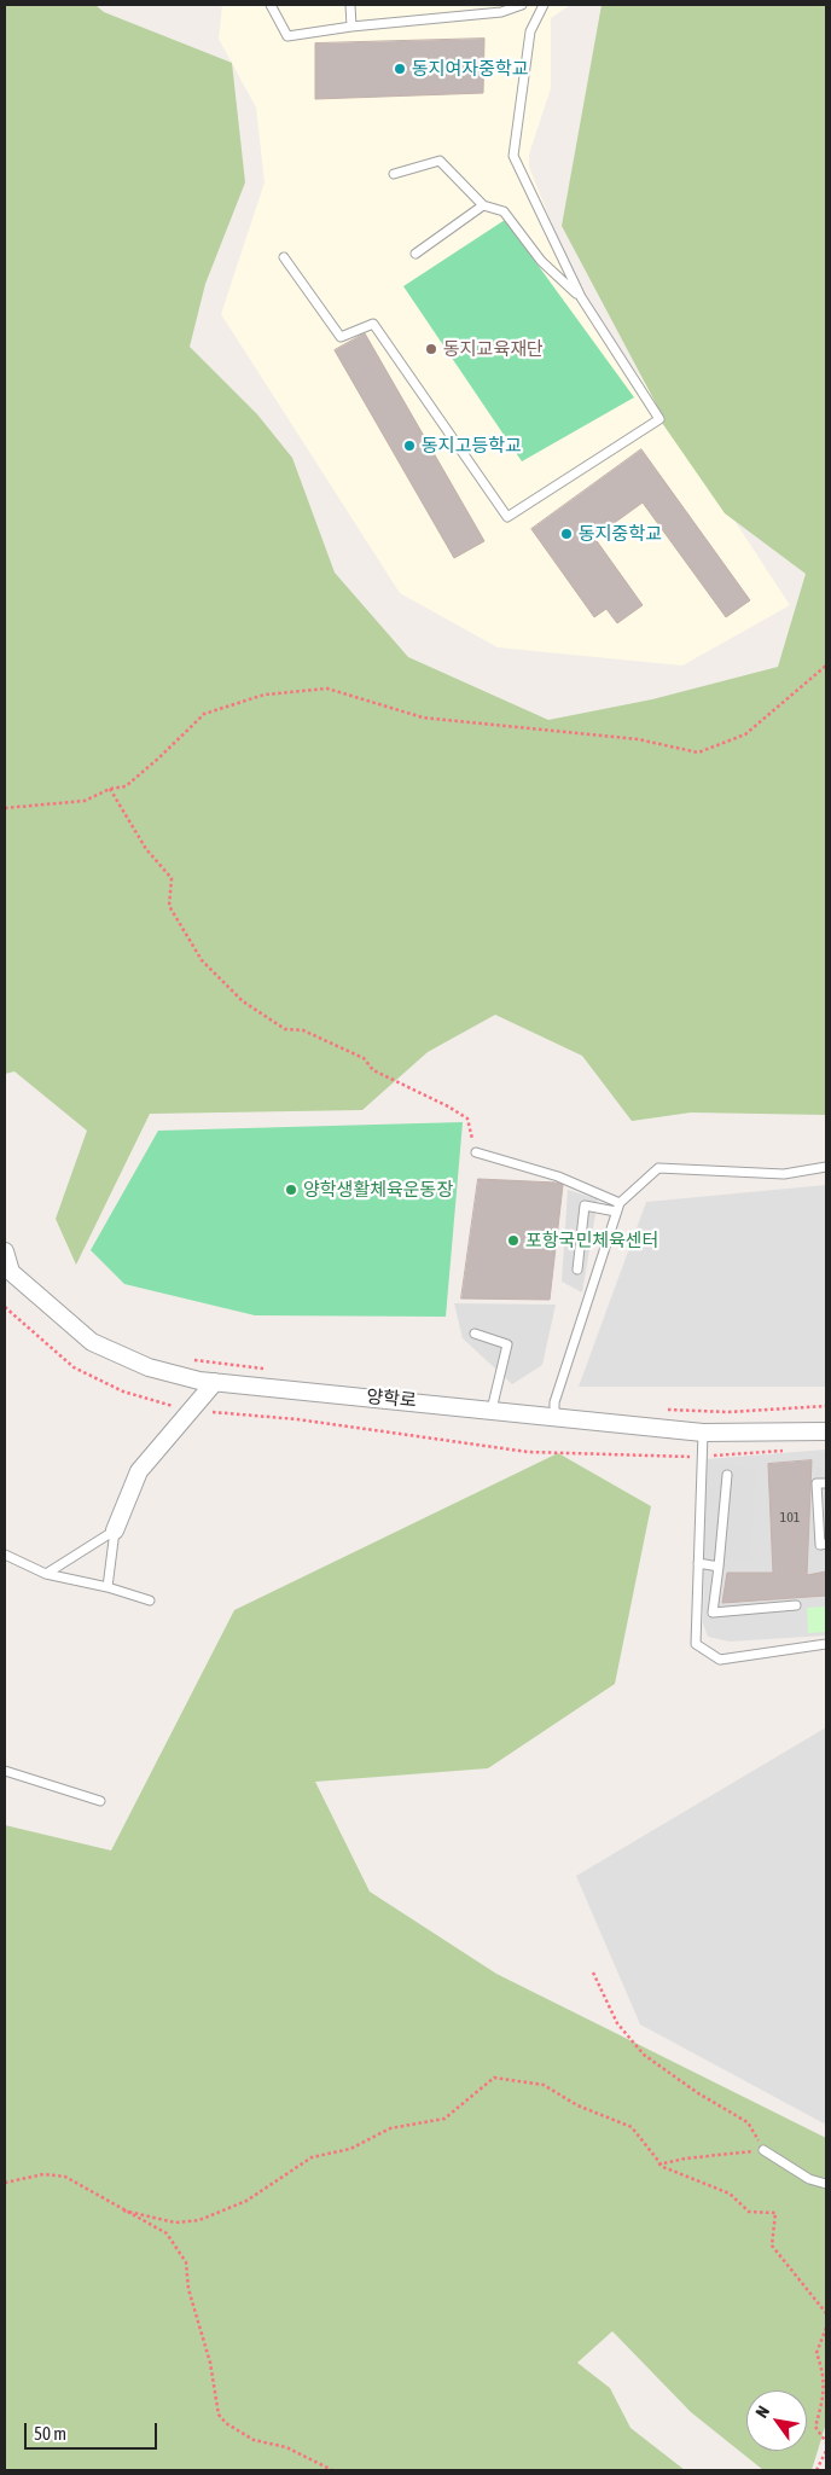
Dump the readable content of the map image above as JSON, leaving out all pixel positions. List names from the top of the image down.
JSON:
{
  "streets": {
    "street": ["양학로"]
  },
  "places": [
    "동지여자중학교",
    "동지교육재단",
    "동지고등학교",
    "동지중학교",
    "양학생활체육운동장",
    "포항국민체육센터"
  ],
  "house_numbers": ["101"],
  "scale_bar": "50 m",
  "north": "top left"
}
